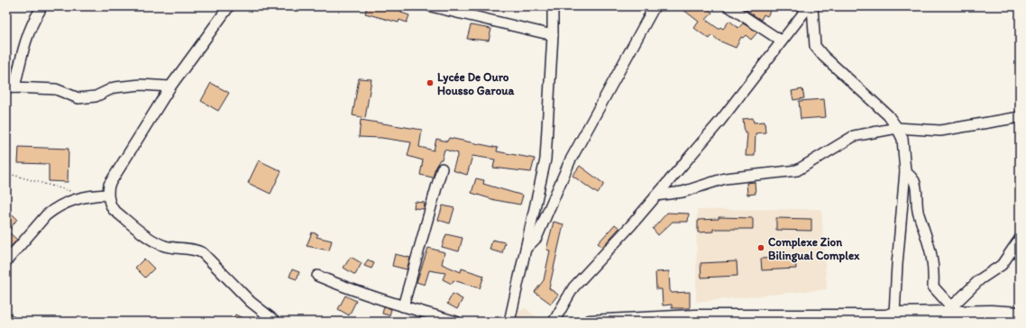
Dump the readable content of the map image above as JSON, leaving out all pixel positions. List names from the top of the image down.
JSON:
{
  "places": ["Lycée De Ouro Housso Garoua", "Complexe Zion Bilingual Complex"]
}
